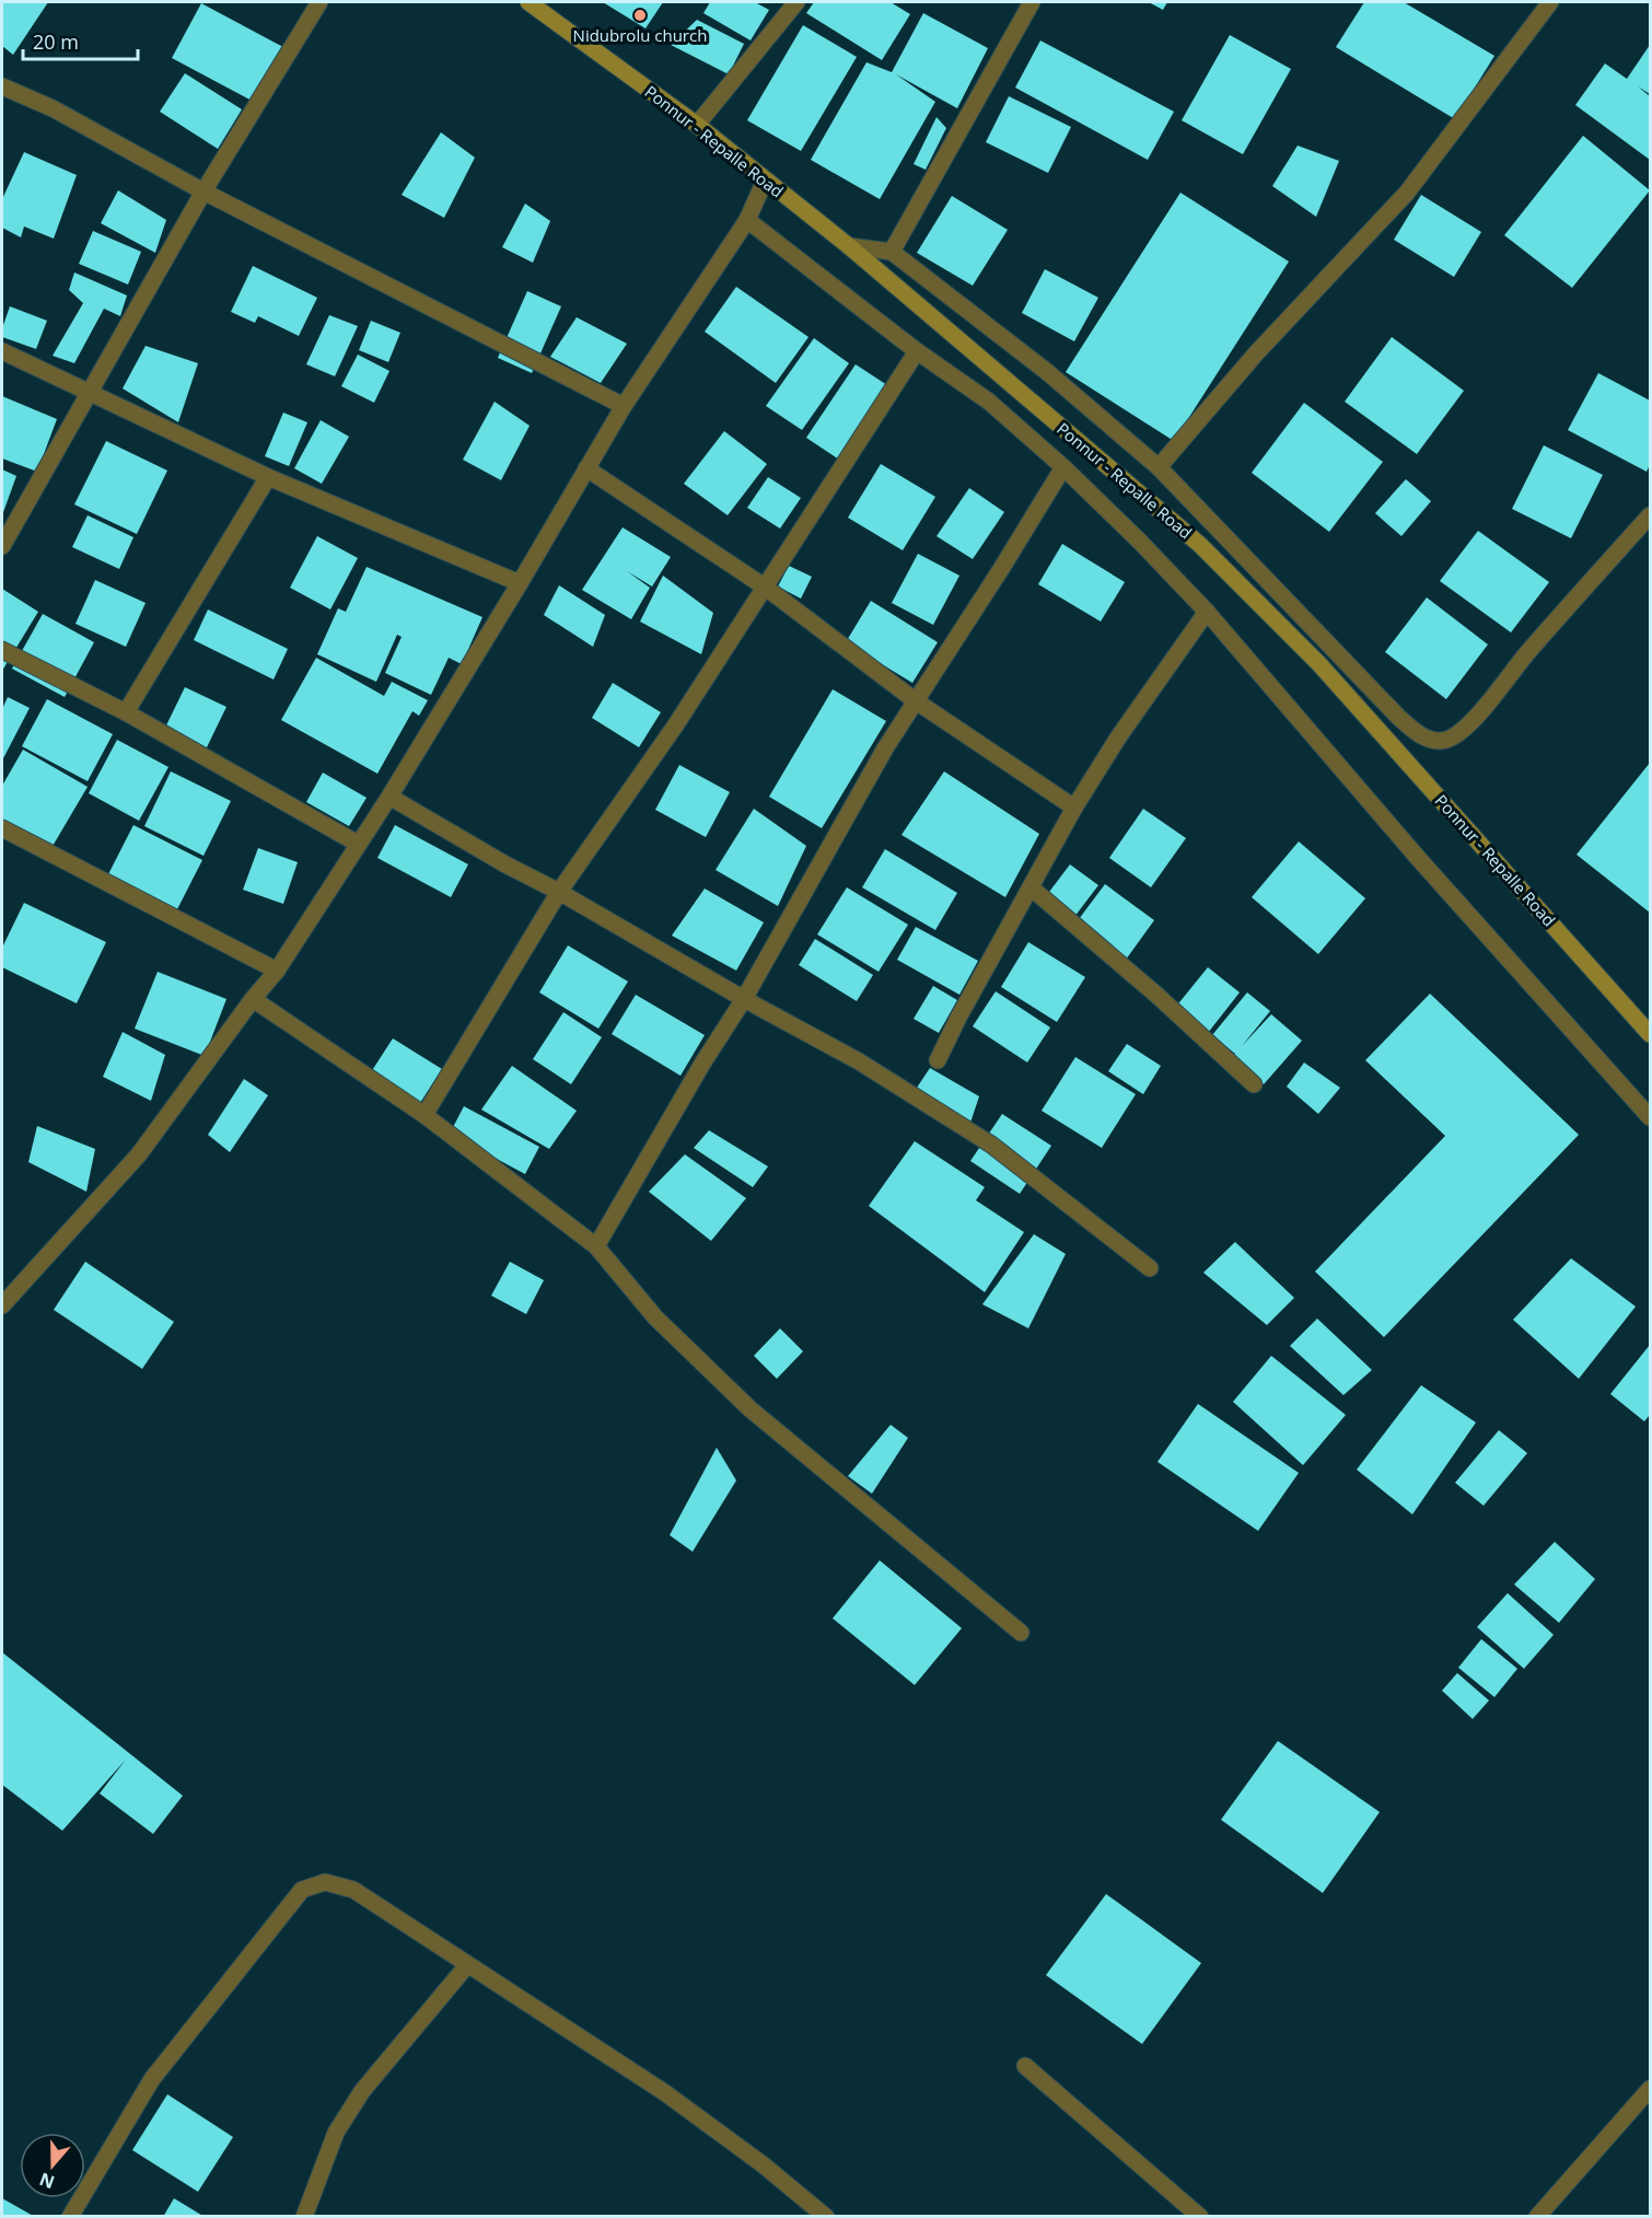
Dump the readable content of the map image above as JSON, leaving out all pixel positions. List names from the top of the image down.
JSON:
{
  "streets": {
    "main road": ["Ponnur - Repalle Road"]
  },
  "places": ["Nidubrolu church"],
  "scale_bar": "20 m",
  "north": "bottom"
}
